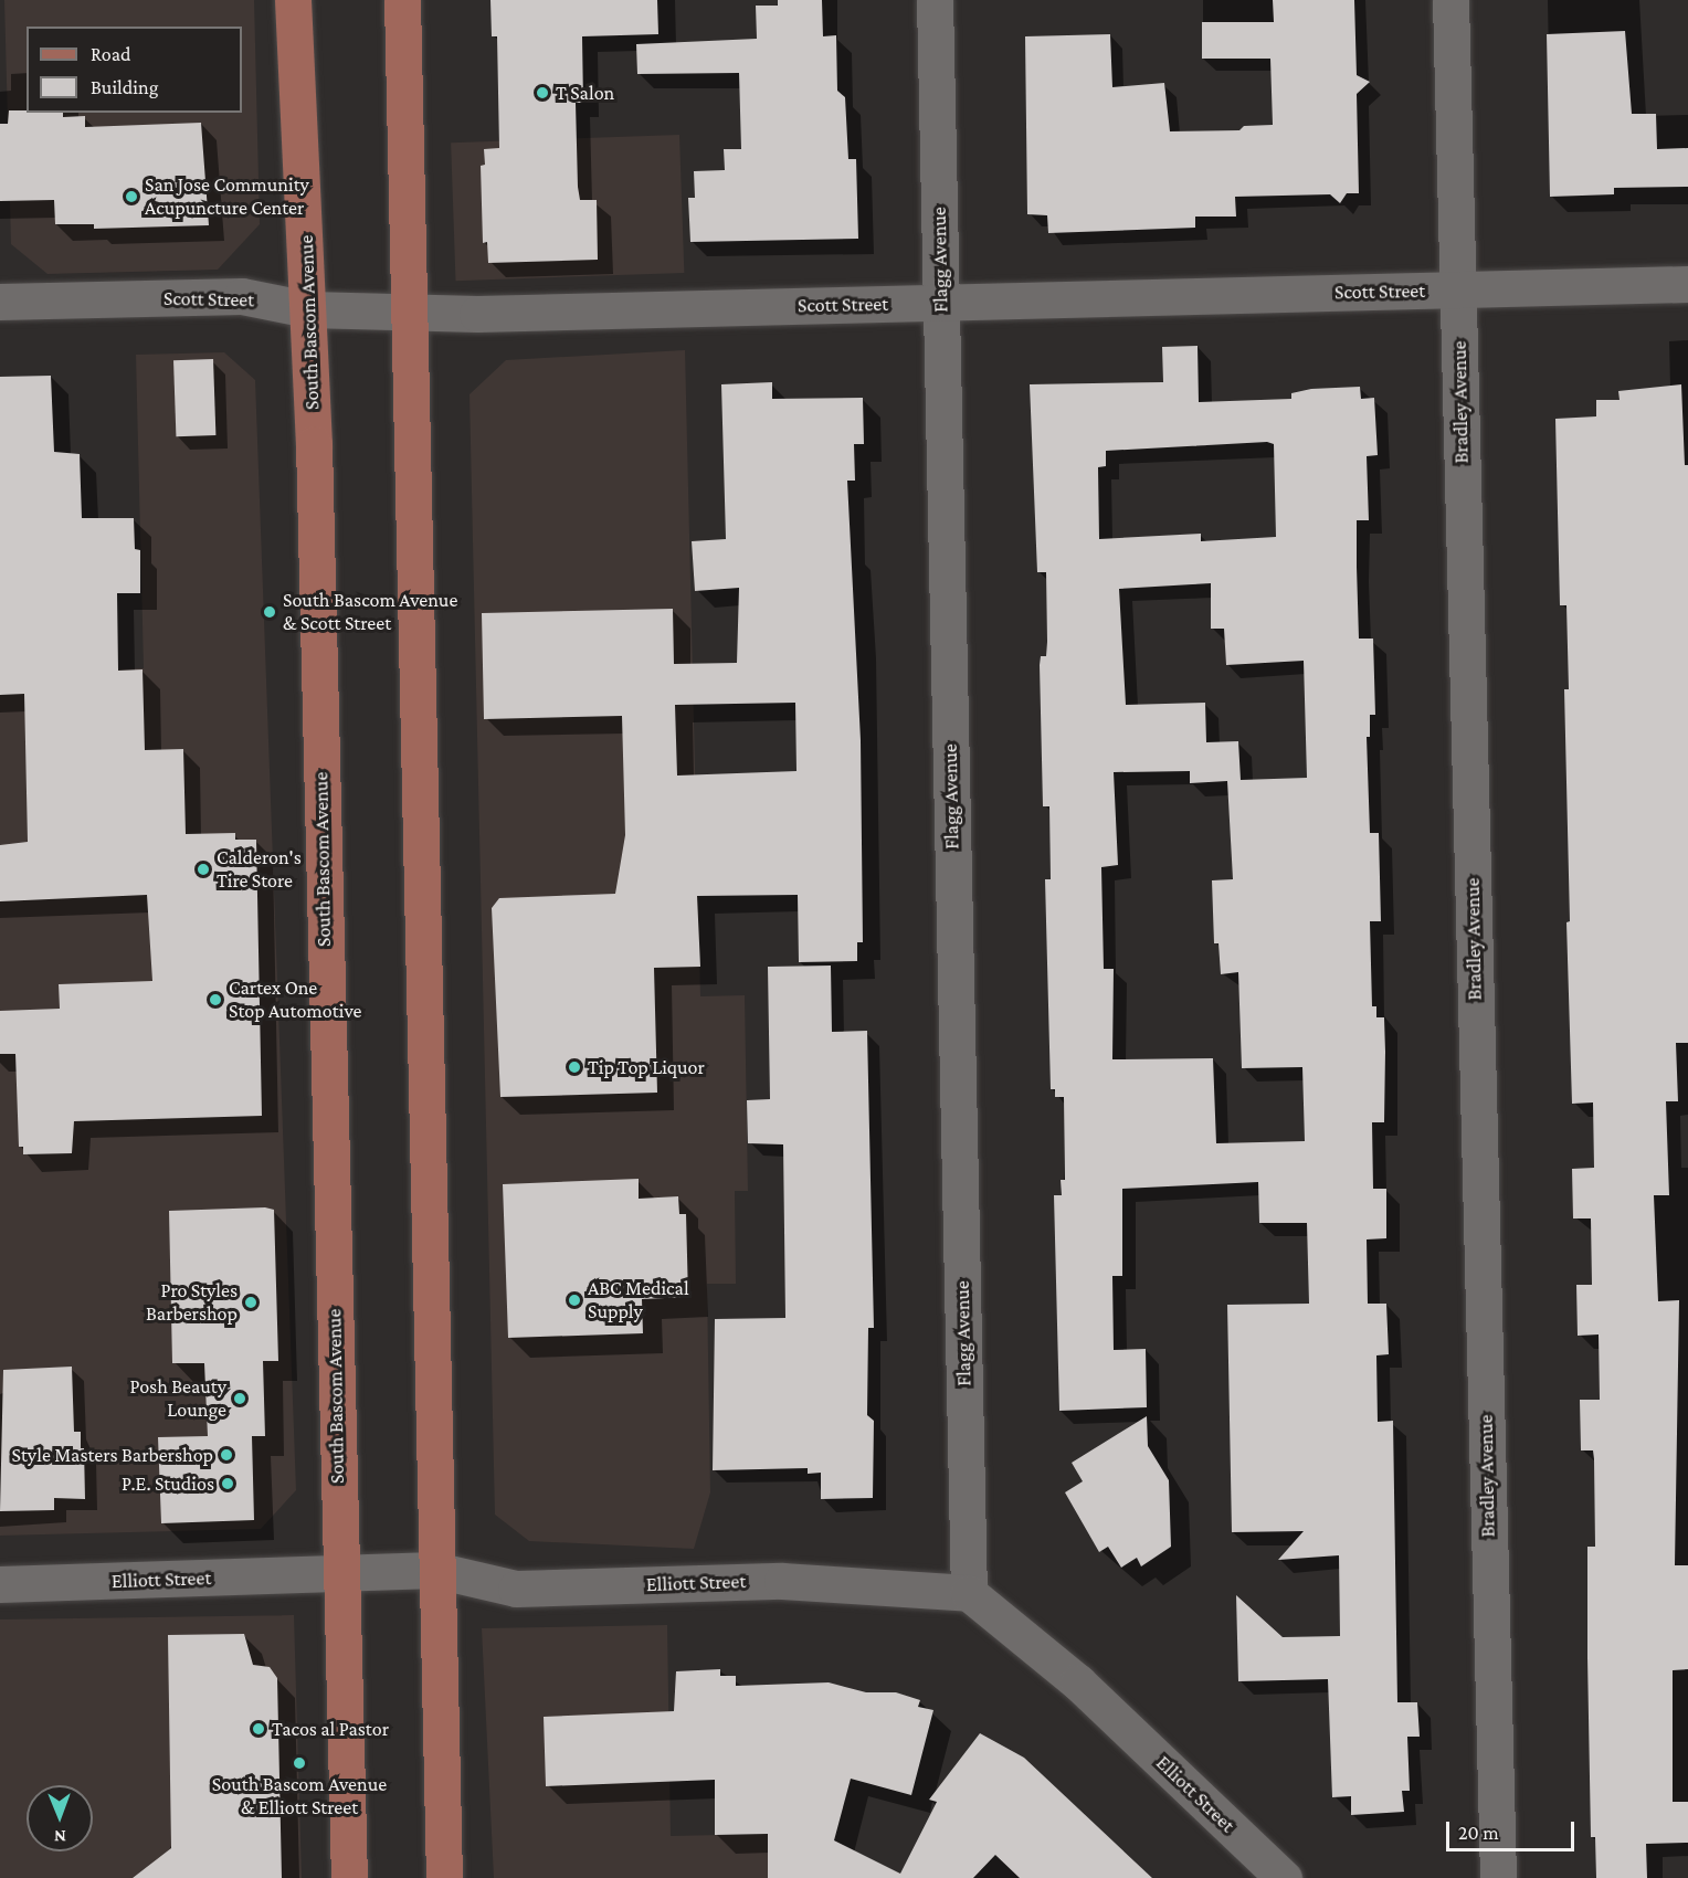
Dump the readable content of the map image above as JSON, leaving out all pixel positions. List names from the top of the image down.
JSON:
{
  "streets": {
    "main road": ["South Bascom Avenue"],
    "street": [
      "Flagg Avenue",
      "Scott Street",
      "Bradley Avenue",
      "Elliott Street"
    ]
  },
  "crossings": [
    ["Flagg Avenue", "Scott Street"],
    ["Flagg Avenue", "Elliott Street"],
    ["Scott Street", "South Bascom Avenue"],
    ["Scott Street", "Bradley Avenue"],
    ["South Bascom Avenue", "Elliott Street"]
  ],
  "places": [
    "T Salon",
    "San Jose Community Acupuncture Center",
    "South Bascom Avenue & Scott Street",
    "Calderon's Tire Store",
    "Cartex One Stop Automotive",
    "Tip Top Liquor",
    "ABC Medical Supply",
    "Pro Styles Barbershop",
    "Posh Beauty Lounge",
    "Style Masters Barbershop",
    "P.E. Studios",
    "Tacos al Pastor",
    "South Bascom Avenue & Elliott Street"
  ],
  "legend": ["Road", "Building"],
  "scale_bar": "20 m",
  "north": "bottom"
}
